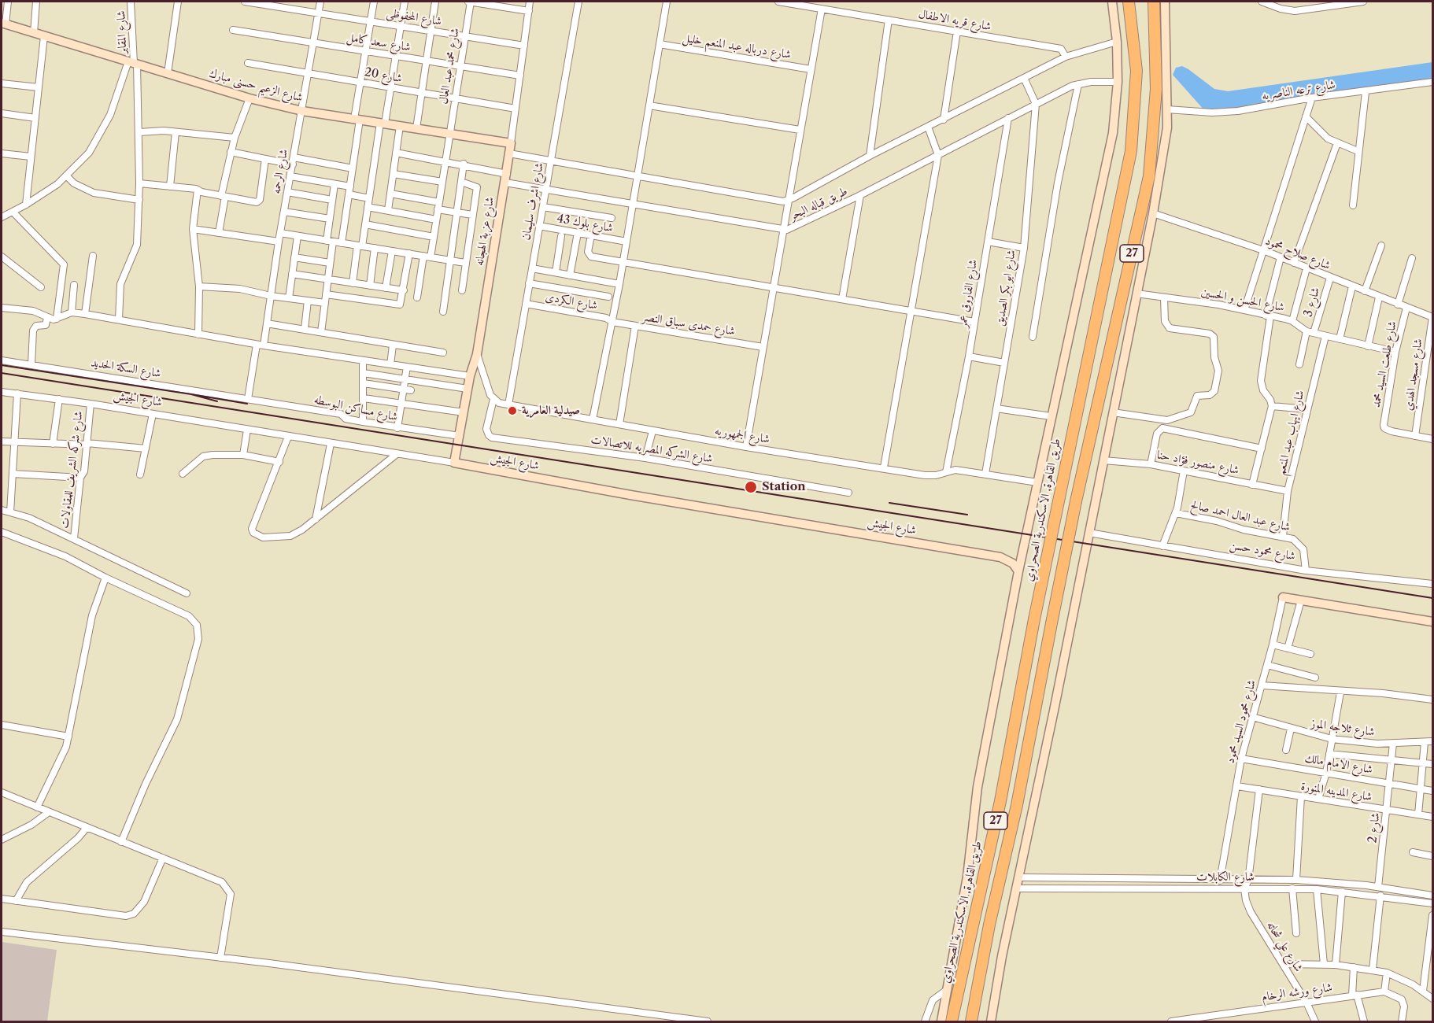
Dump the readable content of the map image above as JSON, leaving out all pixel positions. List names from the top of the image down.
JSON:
{
  "streets": {
    "highway": ["27", "طريق القاهرة, الاسكندرية الصحراوي"],
    "street": [
      "شارع المحفوظى",
      "شارع قريه الاطفال",
      "شارع المقابر",
      "شارع سعد كامل",
      "شارع درباله عبد المنعم خليل",
      "شارع محمد عبد العال",
      "شارع 20",
      "شارع الزعيم حسنى مبارك",
      "شارع ترعه الناصريه",
      "شارع الرحمه",
      "شارع اشرف سليمان",
      "طريق قباله البحر",
      "شارع بلوك 43",
      "شارع عزبة الهجانه",
      "شارع صلاح محمود",
      "شارع ابو بكر الصديق",
      "شارع الفاروق عمر",
      "شارع الحسن و الحسين",
      "شارع الكردى",
      "شارع 3",
      "شارع حمدى سباق النصر",
      "شارع طلعت السيد محمد",
      "شارع السكة الحديد",
      "شارع مسجد الهدي",
      "شارع الجيش",
      "شارع مساكن البوسطه",
      "شارع ايهاب عبد المنعم",
      "شارع الجمهوريه",
      "شارع الشركه المصريه للاتصالات",
      "شارع منصور فؤاد حنا",
      "شارع شركه الشريف للمقاولات",
      "شارع عبد العال احمد صالح",
      "شارع محمود حسن",
      "شارع محمود السيد محمود",
      "شارع ثلاجه الموز",
      "شارع الامام مالك",
      "شارع المدينه المنورة",
      "شارع 2",
      "شارع الكابلات",
      "شارع علي شحاته",
      "شارع ورشه الرخام"
    ]
  },
  "crossings": [
    ["شارع المحفوظى", "شارع محمد عبد العال"],
    ["شارع المحفوظى", "شارع الرحمه"],
    ["شارع المحفوظى", "شارع عزبة الهجانه"],
    ["شارع قريه الاطفال", "طريق قباله البحر"],
    ["شارع المقابر", "شارع الزعيم حسنى مبارك"],
    ["شارع سعد كامل", "شارع محمد عبد العال"],
    ["شارع سعد كامل", "شارع الرحمه"],
    ["شارع سعد كامل", "شارع عزبة الهجانه"],
    ["شارع محمد عبد العال", "شارع 20"],
    ["شارع محمد عبد العال", "شارع الزعيم حسنى مبارك"],
    ["شارع محمد عبد العال", "طريق قباله البحر"],
    ["شارع 20", "شارع الرحمه"],
    ["شارع 20", "شارع عزبة الهجانه"],
    ["شارع الزعيم حسنى مبارك", "شارع الرحمه"],
    ["شارع الزعيم حسنى مبارك", "شارع عزبة الهجانه"],
    ["شارع اشرف سليمان", "طريق قباله البحر"],
    ["شارع اشرف سليمان", "شارع بلوك 43"],
    ["شارع اشرف سليمان", "شارع الكردى"],
    ["شارع اشرف سليمان", "شارع الجمهوريه"],
    ["طريق قباله البحر", "شارع عزبة الهجانه"],
    ["طريق قباله البحر", "شارع ابو بكر الصديق"],
    ["طريق قباله البحر", "شارع الفاروق عمر"],
    ["شارع عزبة الهجانه", "شارع الجيش"],
    ["شارع عزبة الهجانه", "شارع مساكن البوسطه"],
    ["شارع صلاح محمود", "شارع 3"],
    ["شارع صلاح محمود", "شارع طلعت السيد محمد"],
    ["شارع صلاح محمود", "شارع مسجد الهدي"],
    ["شارع ابو بكر الصديق", "شارع الجمهوريه"],
    ["شارع الفاروق عمر", "شارع الجمهوريه"],
    ["شارع الحسن و الحسين", "شارع 3"],
    ["شارع الحسن و الحسين", "شارع طلعت السيد محمد"],
    ["شارع الحسن و الحسين", "شارع ايهاب عبد المنعم"],
    ["شارع الكردى", "شارع حمدى سباق النصر"],
    ["شارع طلعت السيد محمد", "شارع مسجد الهدي"],
    ["شارع السكة الحديد", "شارع مساكن البوسطه"],
    ["شارع الجيش", "شارع شركه الشريف للمقاولات"],
    ["شارع ايهاب عبد المنعم", "شارع منصور فؤاد حنا"],
    ["شارع ايهاب عبد المنعم", "شارع عبد العال احمد صالح"],
    ["شارع الجمهوريه", "شارع الشركه المصريه للاتصالات"],
    ["شارع عبد العال احمد صالح", "شارع محمود حسن"],
    ["شارع محمود السيد محمود", "شارع ثلاجه الموز"],
    ["شارع محمود السيد محمود", "شارع الامام مالك"],
    ["شارع محمود السيد محمود", "شارع المدينه المنورة"],
    ["شارع محمود السيد محمود", "شارع الكابلات"],
    ["شارع ثلاجه الموز", "شارع 2"],
    ["شارع الامام مالك", "شارع 2"],
    ["شارع المدينه المنورة", "شارع 2"],
    ["شارع 2", "شارع الكابلات"],
    ["شارع الكابلات", "شارع علي شحاته"],
    ["شارع علي شحاته", "شارع ورشه الرخام"]
  ],
  "places": ["صيدلية العامرية", "Station"]
}
